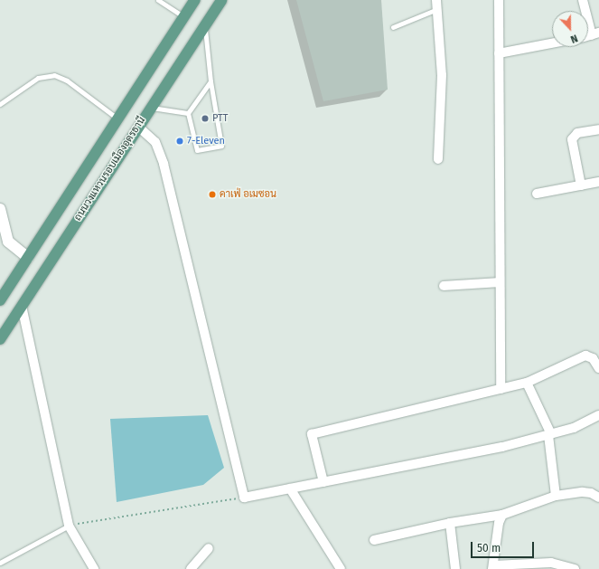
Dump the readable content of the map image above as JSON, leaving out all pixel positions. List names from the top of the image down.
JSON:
{
  "streets": {
    "main road": ["ถนนวงแหวนรอบเมืองอุดรธานี"]
  },
  "places": ["PTT", "7-Eleven", "คาเฟ่ อเมซอน"],
  "scale_bar": "50 m",
  "north": "bottom"
}
